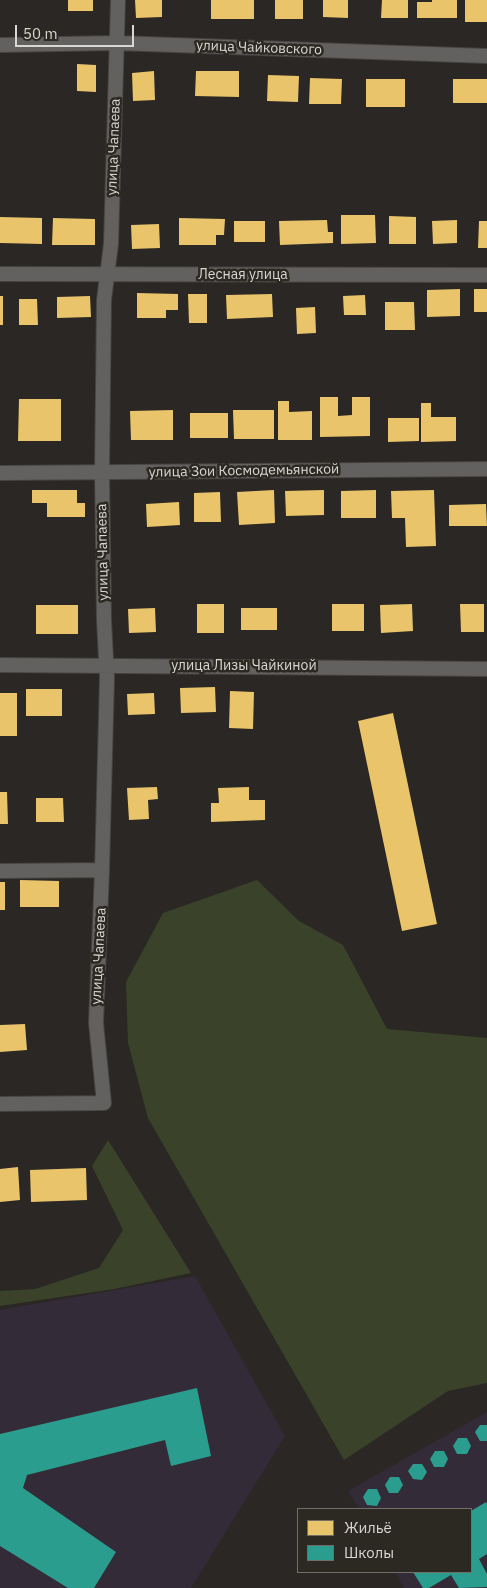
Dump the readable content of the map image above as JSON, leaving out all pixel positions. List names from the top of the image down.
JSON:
{
  "streets": {
    "street": [
      "улица Чайковского",
      "улица Чапаева",
      "Лесная улица",
      "улица Зои Космодемьянской",
      "улица Лизы Чайкиной"
    ]
  },
  "crossings": [
    ["улица Чайковского", "улица Чапаева"],
    ["улица Чапаева", "Лесная улица"],
    ["улица Чапаева", "улица Зои Космодемьянской"],
    ["улица Чапаева", "улица Лизы Чайкиной"]
  ],
  "legend": ["Жильё", "Школы"],
  "scale_bar": "50 m"
}
